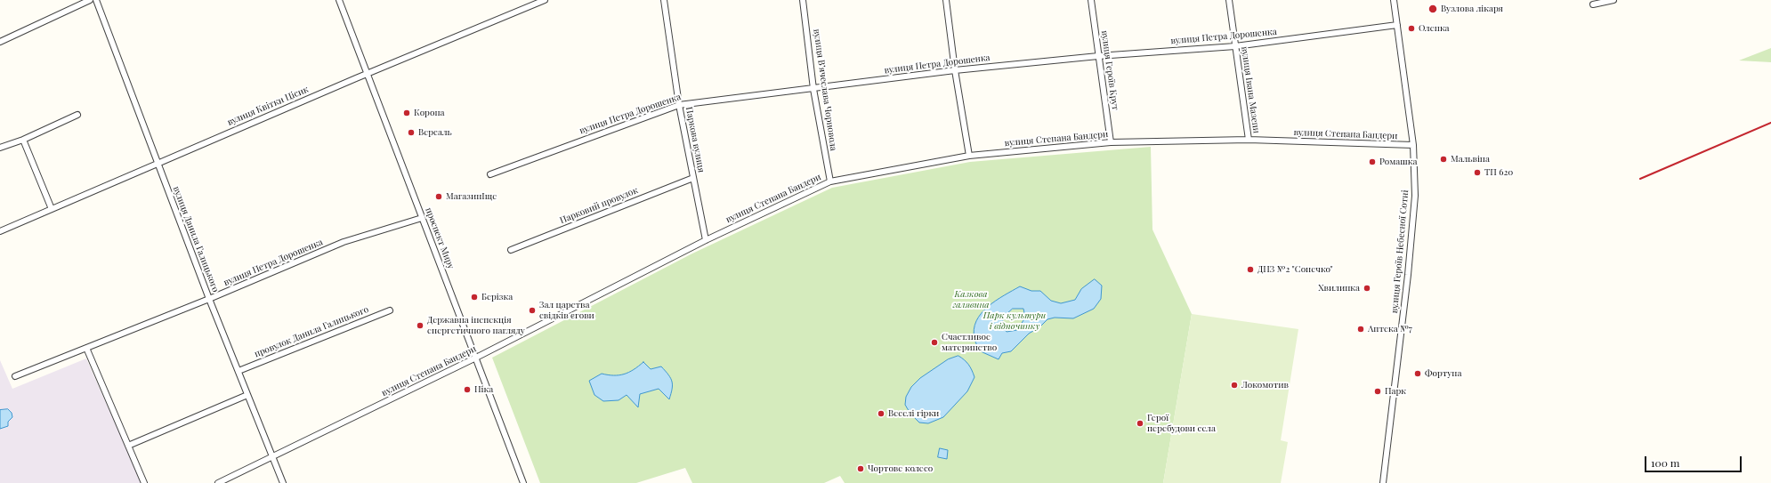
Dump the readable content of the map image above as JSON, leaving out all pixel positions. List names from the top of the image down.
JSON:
{
  "streets": {
    "street": [
      "вулиця Петра Дорошенка",
      "вулиця Героїв Крут",
      "вулиця Вʼячеслава Чорновола",
      "вулиця Івана Мазепи",
      "вулиця Квітки Цісик",
      "вулиця Степана Бандери",
      "Паркова вулиця",
      "Парковий провулок",
      "проспект Миру",
      "вулиця Данила Галицького",
      "вулиця Героїв Небесної Сотні",
      "провулок Данила Галицького"
    ]
  },
  "crossings": [
    ["вулиця Петра Дорошенка", "вулиця Героїв Крут"],
    ["вулиця Петра Дорошенка", "вулиця Вʼячеслава Чорновола"],
    ["вулиця Петра Дорошенка", "вулиця Івана Мазепи"],
    ["вулиця Петра Дорошенка", "Паркова вулиця"],
    ["вулиця Петра Дорошенка", "проспект Миру"],
    ["вулиця Петра Дорошенка", "вулиця Данила Галицького"],
    ["вулиця Петра Дорошенка", "вулиця Героїв Небесної Сотні"],
    ["вулиця Героїв Крут", "вулиця Степана Бандери"],
    ["вулиця Вʼячеслава Чорновола", "вулиця Степана Бандери"],
    ["вулиця Івана Мазепи", "вулиця Степана Бандери"],
    ["вулиця Квітки Цісик", "проспект Миру"],
    ["вулиця Квітки Цісик", "вулиця Данила Галицького"],
    ["вулиця Степана Бандери", "Паркова вулиця"],
    ["вулиця Степана Бандери", "проспект Миру"],
    ["вулиця Степана Бандери", "вулиця Данила Галицького"],
    ["вулиця Степана Бандери", "вулиця Героїв Небесної Сотні"],
    ["Паркова вулиця", "Парковий провулок"],
    ["вулиця Данила Галицького", "провулок Данила Галицького"]
  ],
  "parks": ["Казкова галявина", "Парк культури і відпочинку"],
  "places": [
    "Вузлова лікаря",
    "Оленка",
    "Корона",
    "Версаль",
    "Мальвіна",
    "Ромашка",
    "ТП 620",
    "МагазинІще",
    "ДНЗ №2 \"Сонечко\"",
    "Хвилинка",
    "Берізка",
    "Зал царства свідків єгови",
    "Державна інспекція енергетичного нагляду",
    "Аптека №7",
    "Счастливое материнство",
    "Фортуна",
    "Локомотив",
    "Ніка",
    "Парк",
    "Веселі гірки",
    "Герої перебудови села",
    "Чортове колесо"
  ],
  "scale_bar": "100 m"
}
